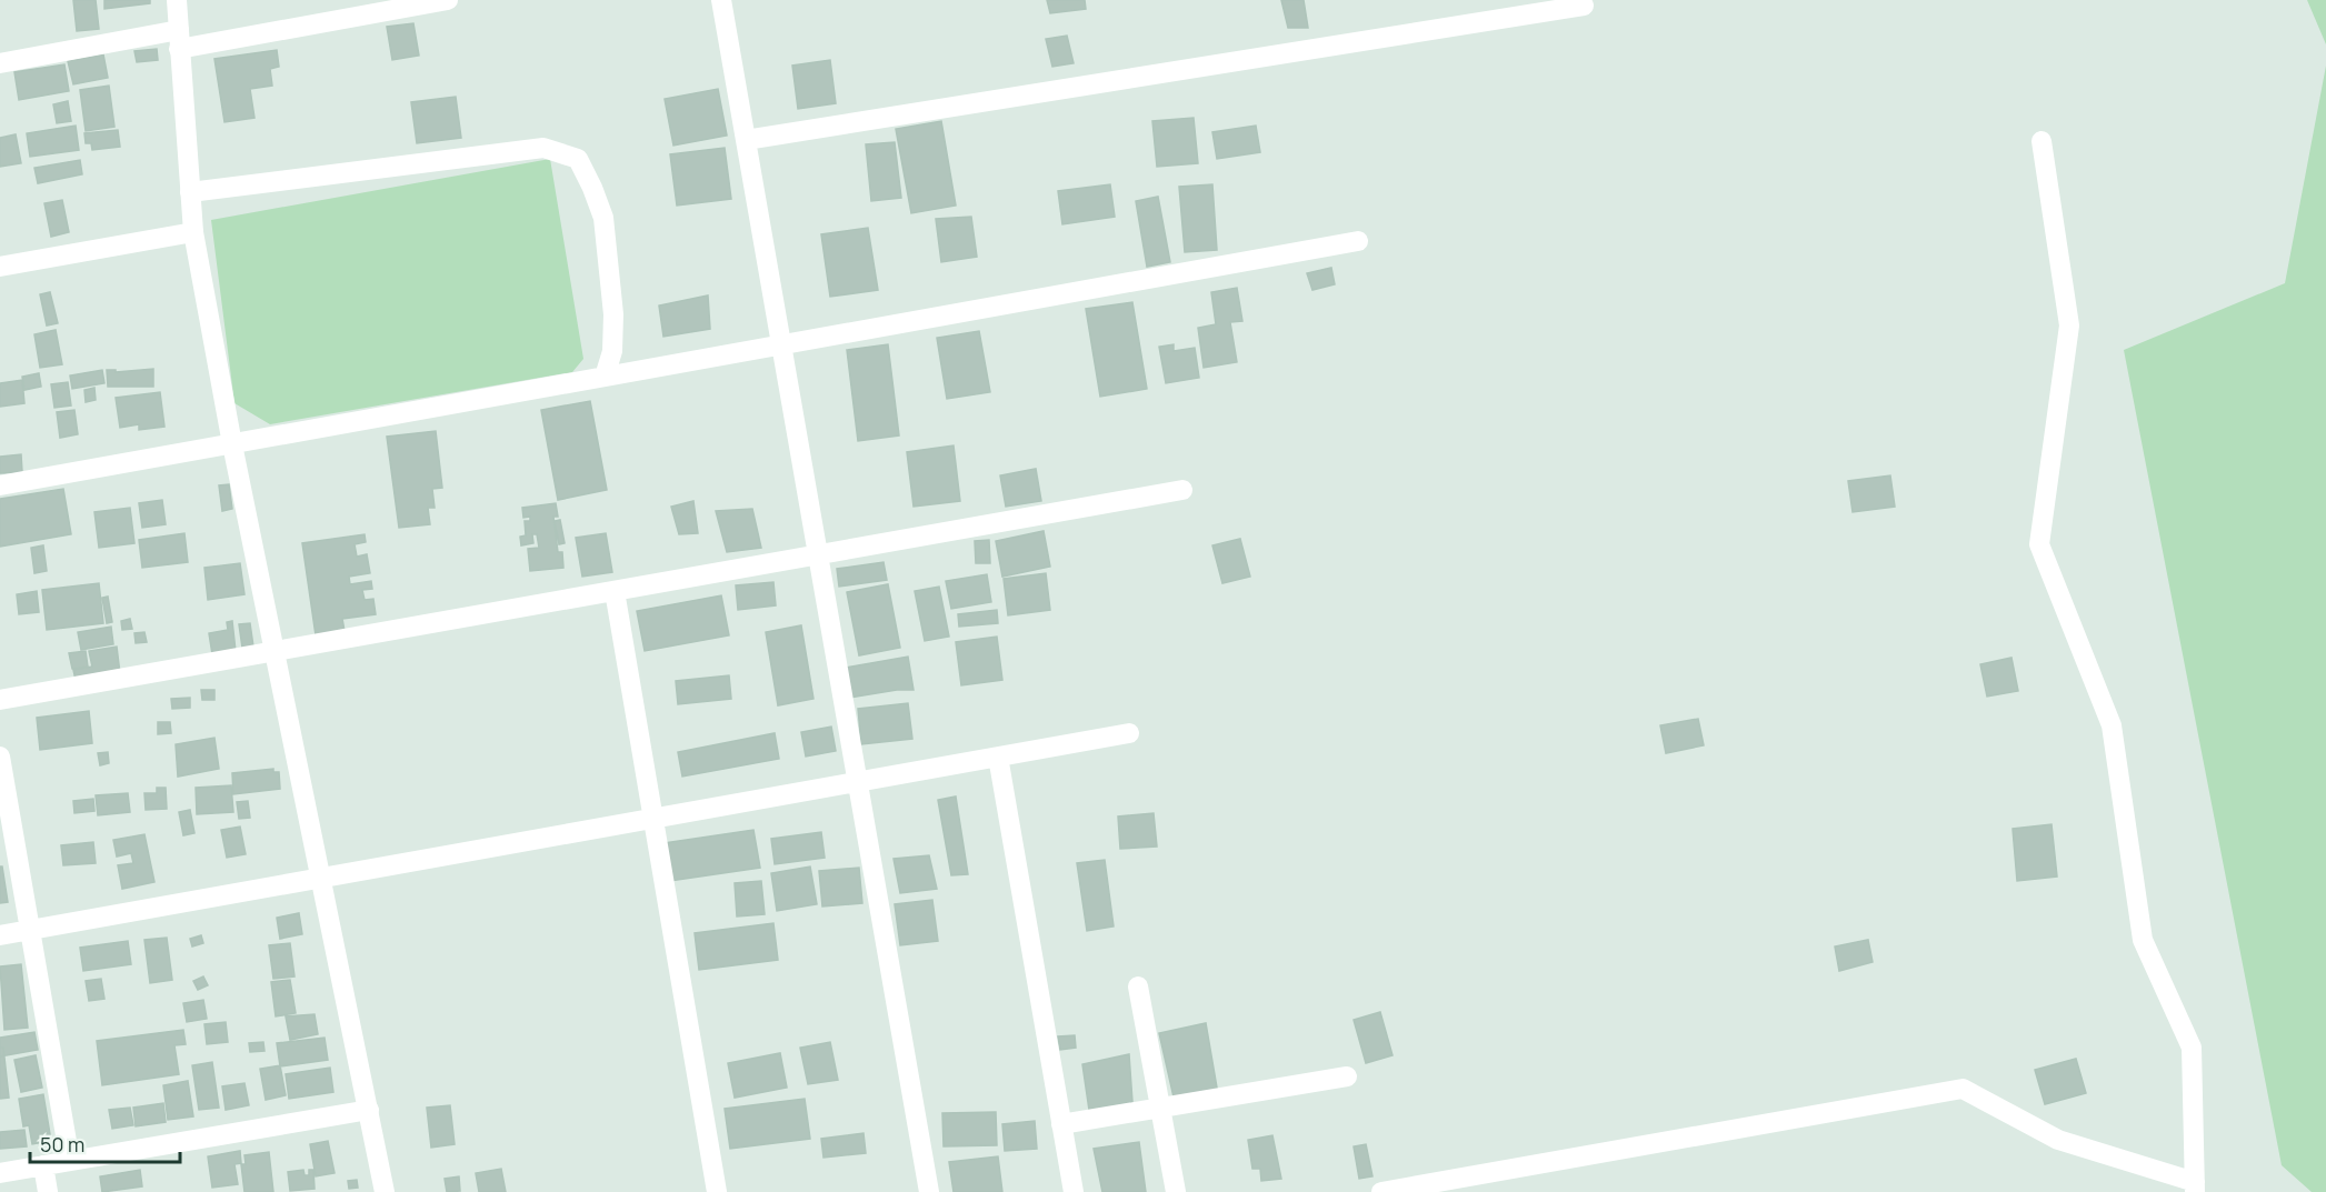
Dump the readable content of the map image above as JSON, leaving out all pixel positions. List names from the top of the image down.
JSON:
{
  "scale_bar": "50 m"
}
